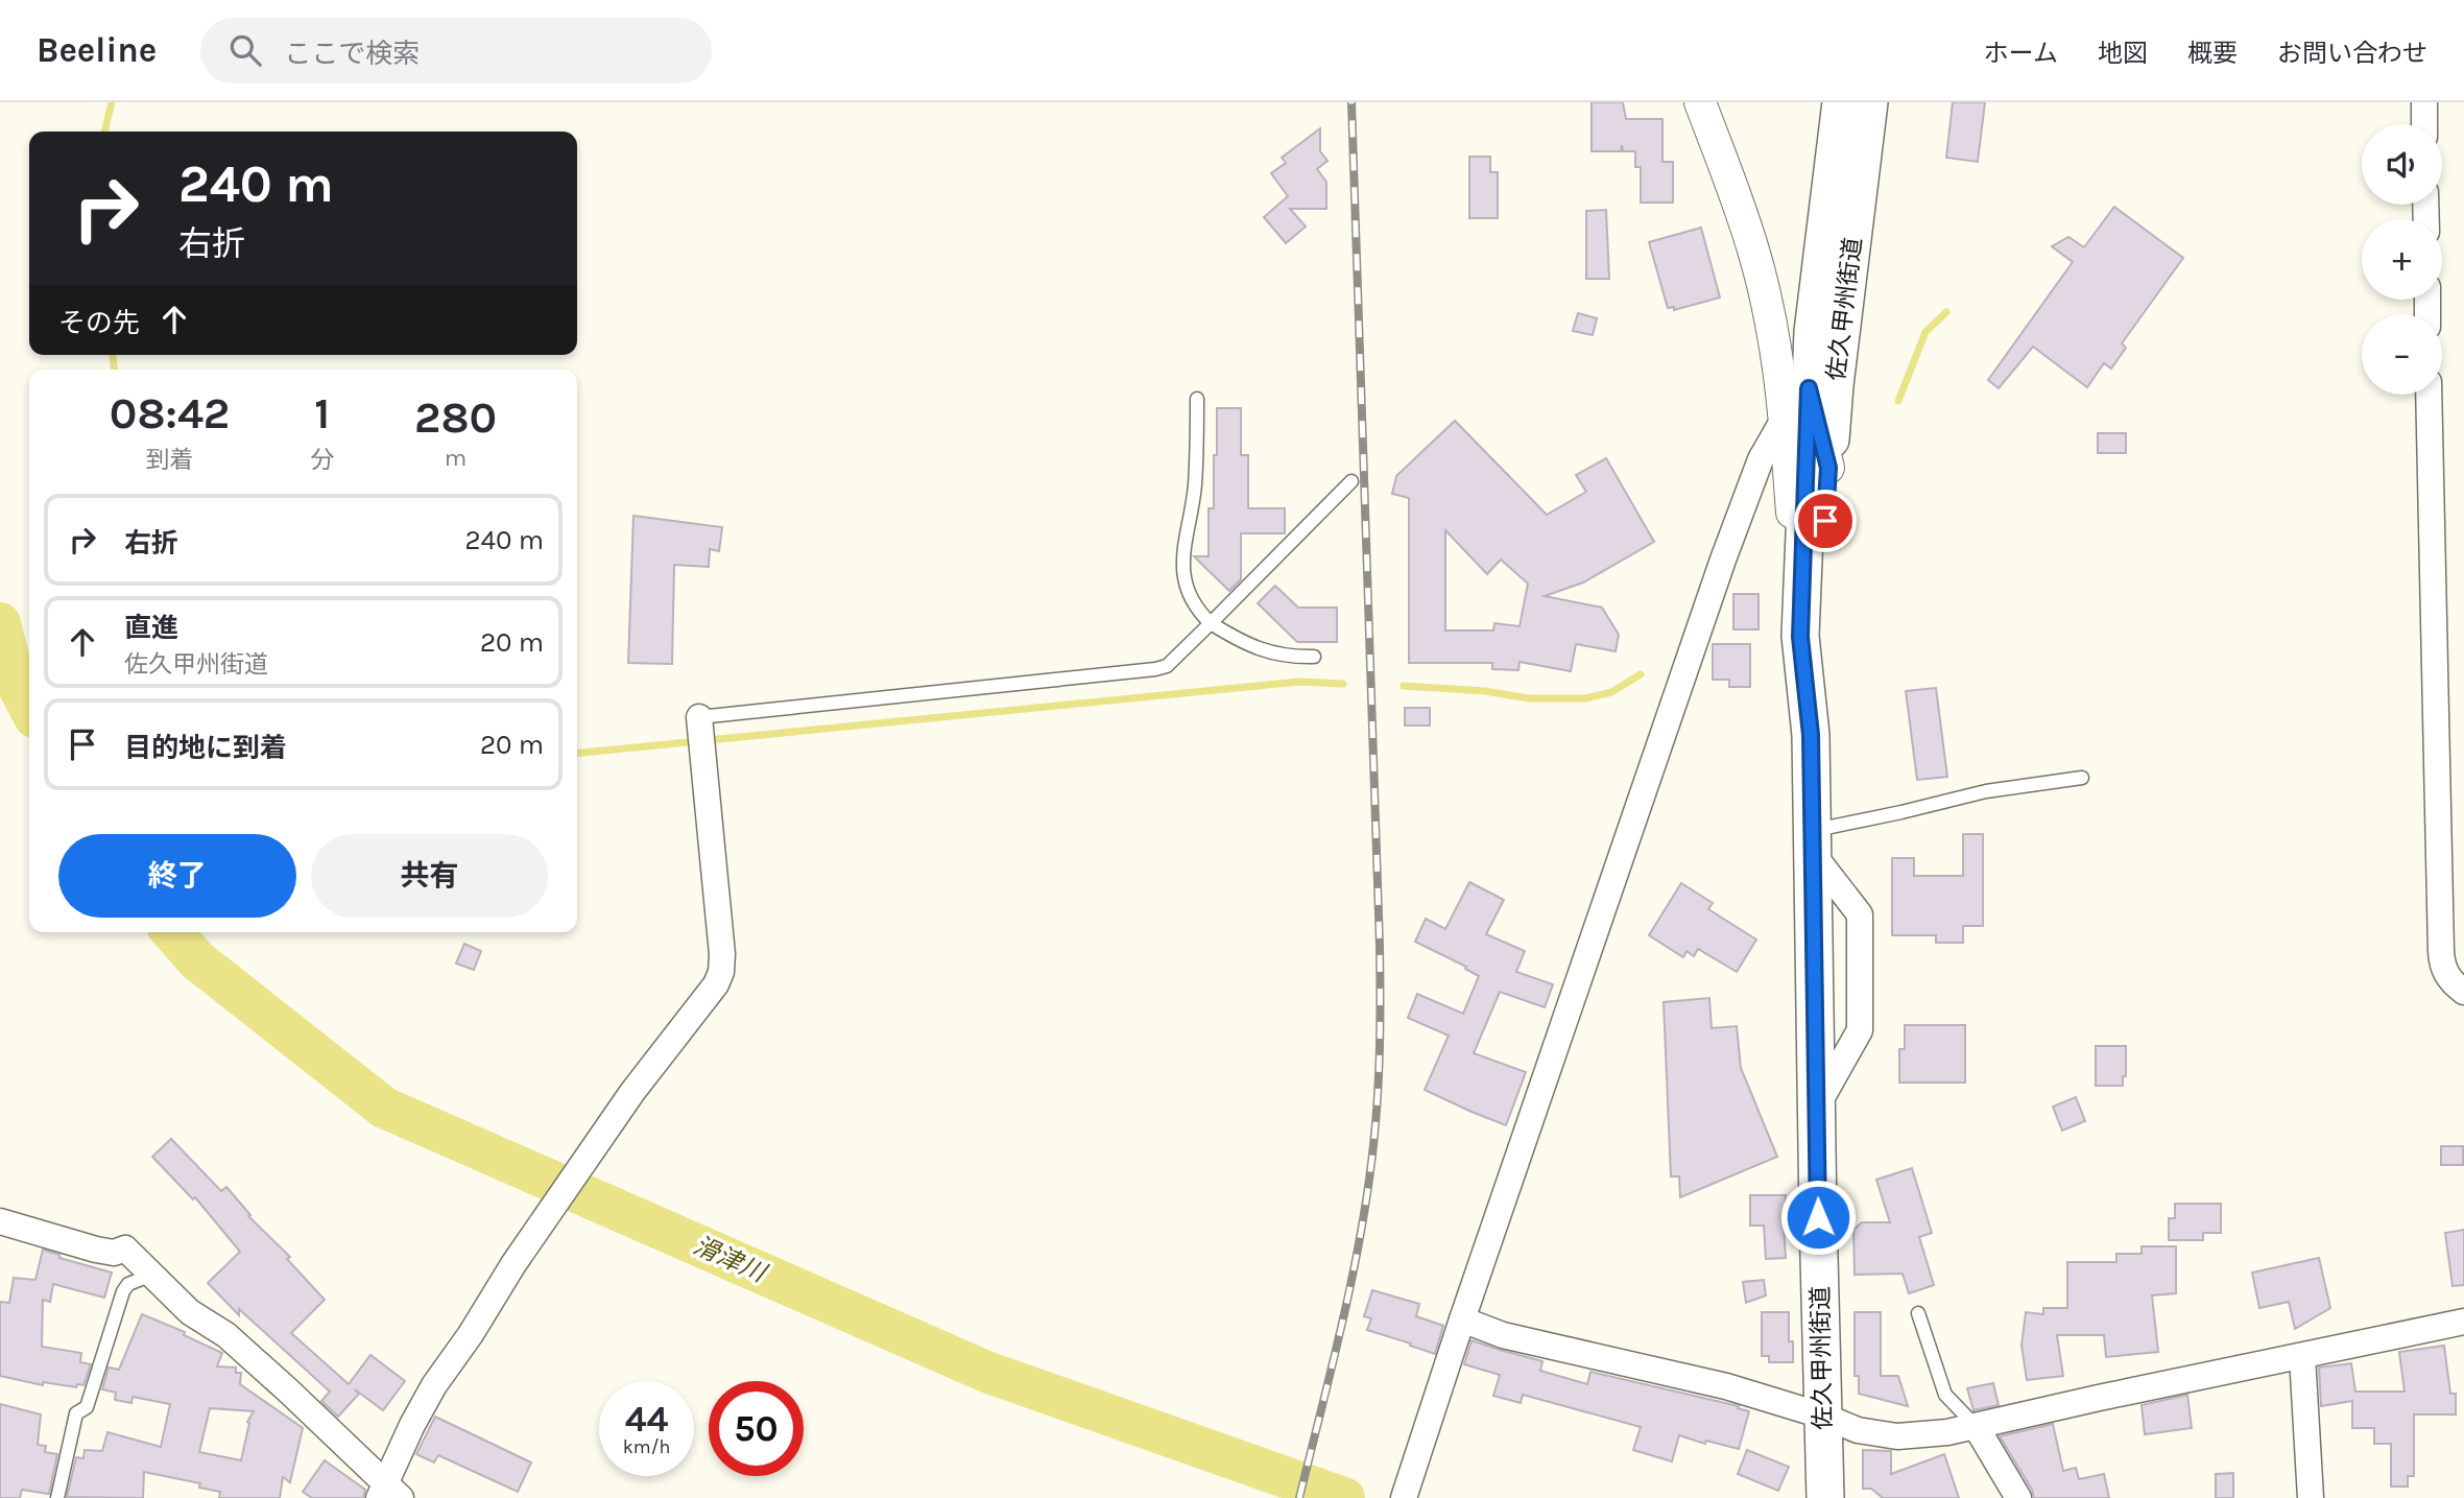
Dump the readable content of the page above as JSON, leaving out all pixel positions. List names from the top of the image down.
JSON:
{
  "streets": {
    "main road": ["佐久甲州街道"]
  },
  "water": ["滑津川"],
  "page": {
    "header": "Beeline",
    "search": "ここで検索",
    "nav": [
      "ホーム",
      "地図",
      "概要",
      "お問い合わせ"
    ],
    "map_buttons": ["+", "−"],
    "turn": ["240 m", "右折"],
    "then": "その先",
    "eta": [
      "08:42",
      "到着",
      "1",
      "分",
      "280",
      "m"
    ],
    "list": [
      {
        "name": "右折",
        "value": "240 m"
      },
      {
        "name": "直進",
        "note": "佐久甲州街道",
        "value": "20 m"
      },
      {
        "name": "目的地に到着",
        "value": "20 m"
      }
    ],
    "buttons": ["終了", "共有"],
    "speed": "44 km/h",
    "limit": "50"
  }
}
